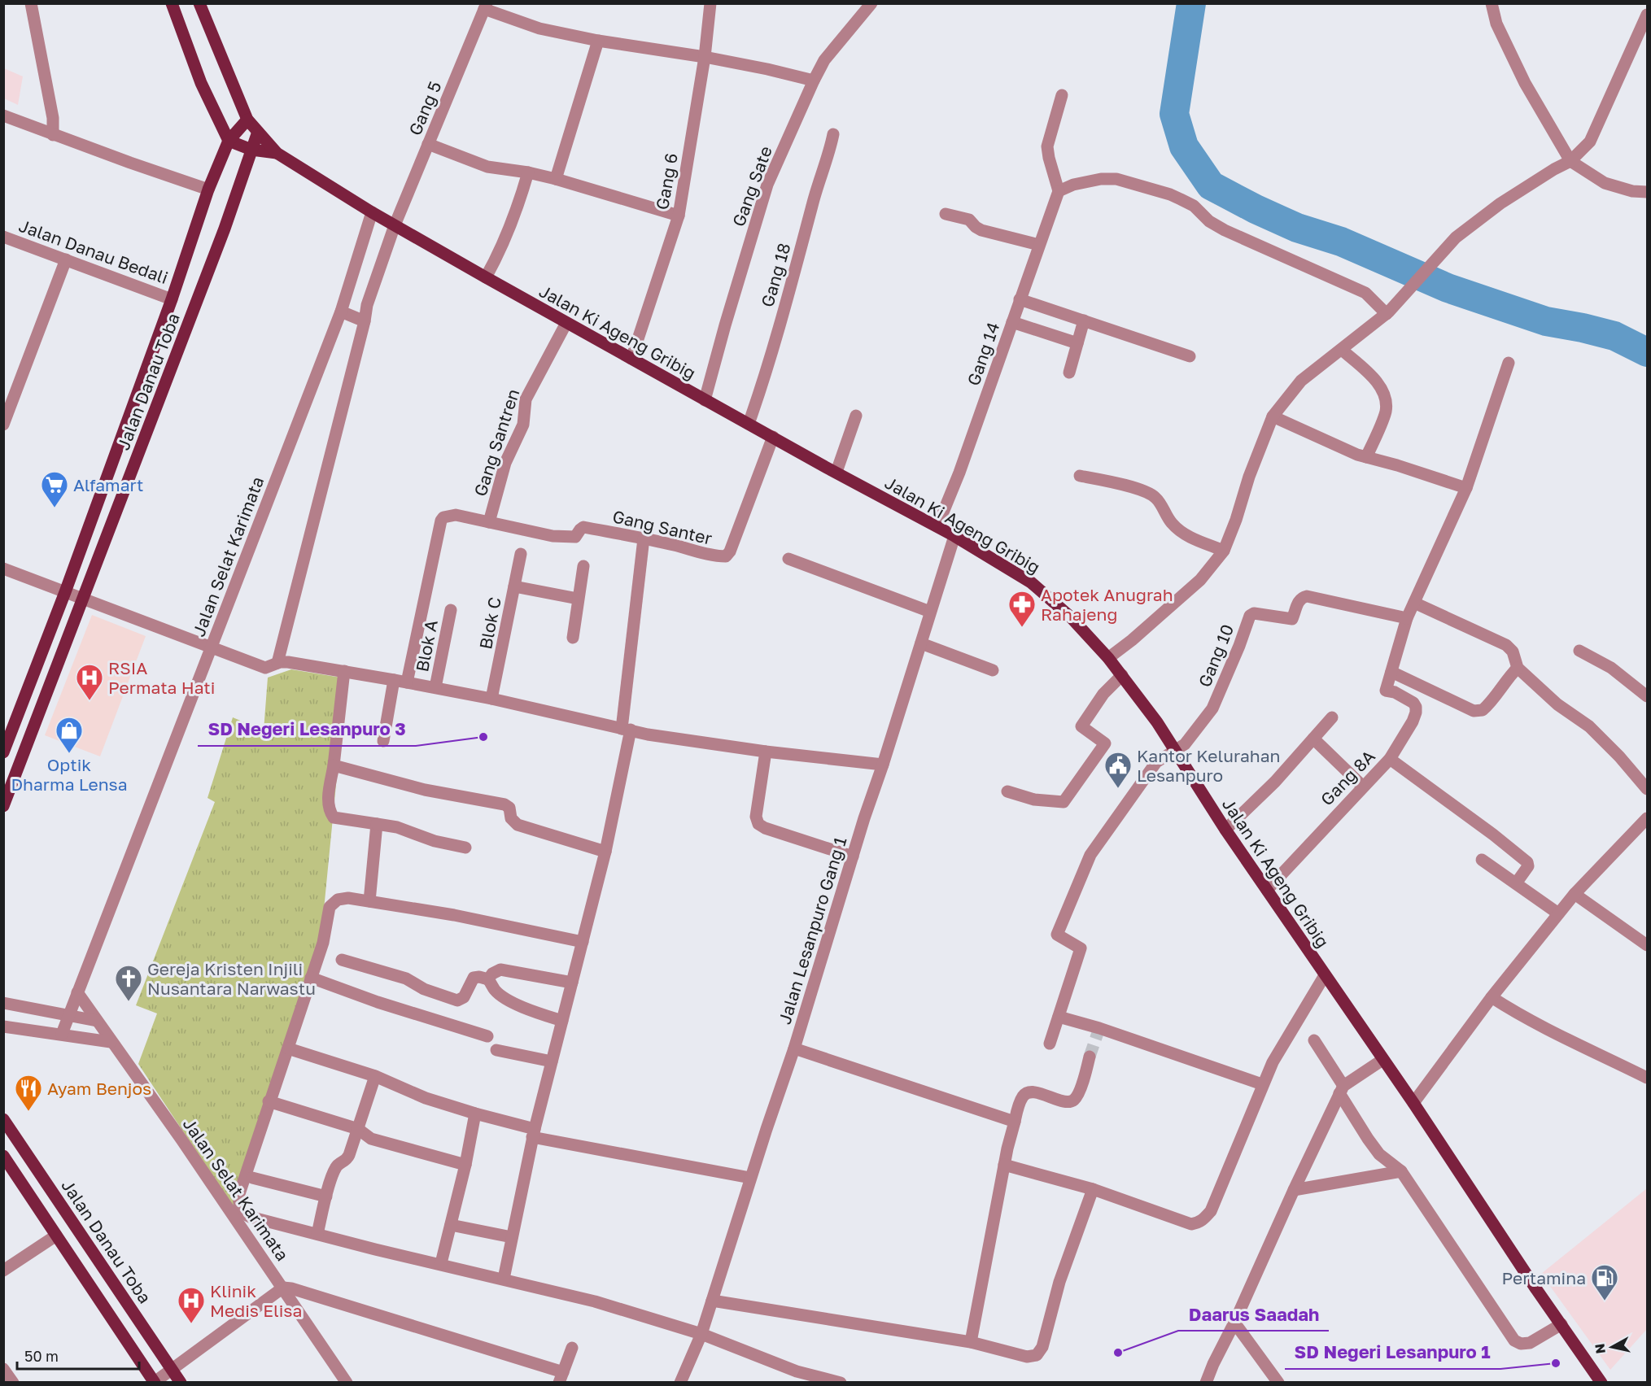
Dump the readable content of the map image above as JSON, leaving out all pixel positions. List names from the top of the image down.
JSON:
{
  "streets": {
    "main road": ["Jalan Ki Ageng Gribig", "Jalan Danau Toba"],
    "street": [
      "Gang 5",
      "Gang 6",
      "Gang Sate",
      "Jalan Danau Bedali",
      "Gang 18",
      "Gang 14",
      "Gang Santren",
      "Gang Santer",
      "Jalan Selat Karimata",
      "Blok C",
      "Blok A",
      "Gang 10",
      "Gang 8A",
      "Jalan Lesanpuro Gang 1"
    ]
  },
  "crossings": [
    ["Gang 5", "Jalan Ki Ageng Gribig"],
    ["Gang 6", "Jalan Ki Ageng Gribig"],
    ["Gang Sate", "Jalan Ki Ageng Gribig"],
    ["Jalan Danau Bedali", "Jalan Danau Toba"],
    ["Gang 18", "Jalan Ki Ageng Gribig"],
    ["Jalan Ki Ageng Gribig", "Gang 14"],
    ["Jalan Ki Ageng Gribig", "Jalan Danau Toba"],
    ["Jalan Ki Ageng Gribig", "Gang Santren"],
    ["Jalan Ki Ageng Gribig", "Gang Santer"],
    ["Jalan Ki Ageng Gribig", "Jalan Selat Karimata"],
    ["Jalan Ki Ageng Gribig", "Gang 10"],
    ["Jalan Ki Ageng Gribig", "Gang 8A"],
    ["Jalan Ki Ageng Gribig", "Jalan Lesanpuro Gang 1"],
    ["Gang Santren", "Gang Santer"]
  ],
  "places": {
    "supermarket": ["Alfamart"],
    "pharmacy": ["Apotek Anugrah Rahajeng"],
    "hospital": ["RSIA Permata Hati", "Klinik Medis Elisa"],
    "other": ["SD Negeri Lesanpuro 3", "Daarus Saadah", "SD Negeri Lesanpuro 1"],
    "shop": ["Optik Dharma Lensa"],
    "public building": ["Kantor Kelurahan Lesanpuro"],
    "church": ["Gereja Kristen Injili Nusantara Narwastu"],
    "restaurant": ["Ayam Benjos"],
    "fuel station": ["Pertamina"]
  },
  "scale_bar": "50 m",
  "north": "left"
}
